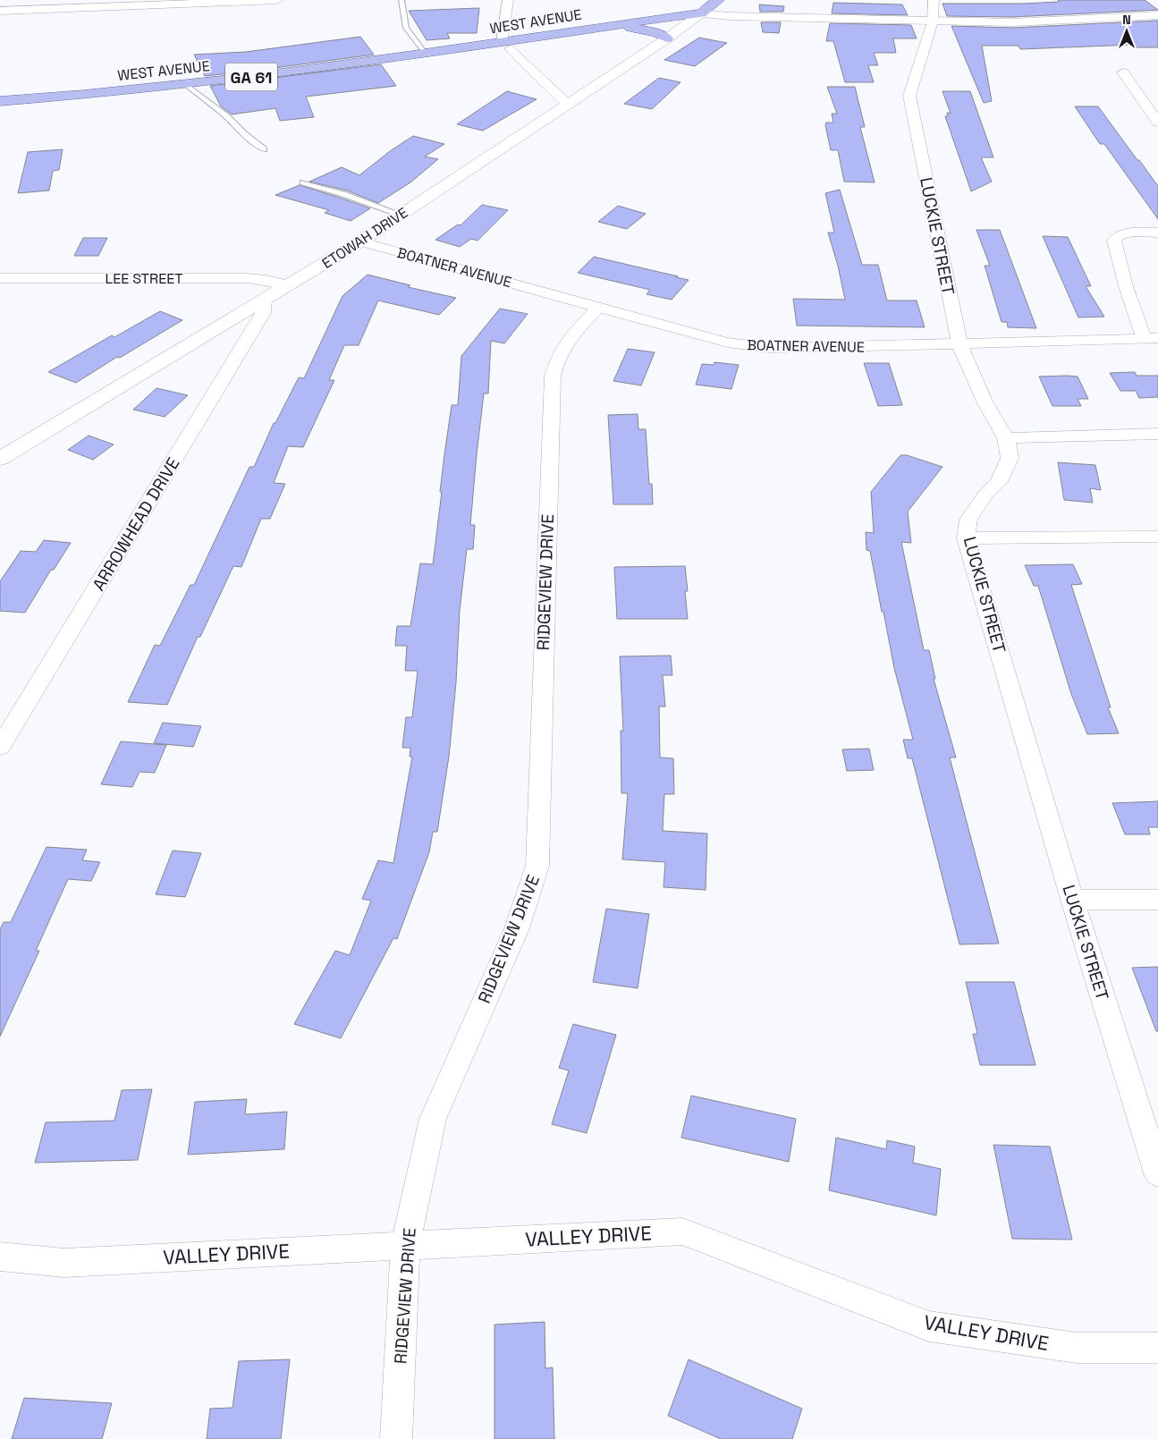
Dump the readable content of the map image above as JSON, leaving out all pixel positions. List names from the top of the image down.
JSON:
{
  "streets": {
    "main road": ["WEST AVENUE", "GA 61", "ETOWAH DRIVE"],
    "street": [
      "LUCKIE STREET",
      "BOATNER AVENUE",
      "LEE STREET",
      "ARROWHEAD DRIVE",
      "RIDGEVIEW DRIVE",
      "VALLEY DRIVE"
    ]
  },
  "crossings": [
    ["WEST AVENUE", "LUCKIE STREET"],
    ["WEST AVENUE", "ETOWAH DRIVE"],
    ["LUCKIE STREET", "BOATNER AVENUE"],
    ["ETOWAH DRIVE", "BOATNER AVENUE"],
    ["ETOWAH DRIVE", "LEE STREET"],
    ["ETOWAH DRIVE", "ARROWHEAD DRIVE"],
    ["BOATNER AVENUE", "RIDGEVIEW DRIVE"],
    ["RIDGEVIEW DRIVE", "VALLEY DRIVE"]
  ],
  "north": "top"
}
